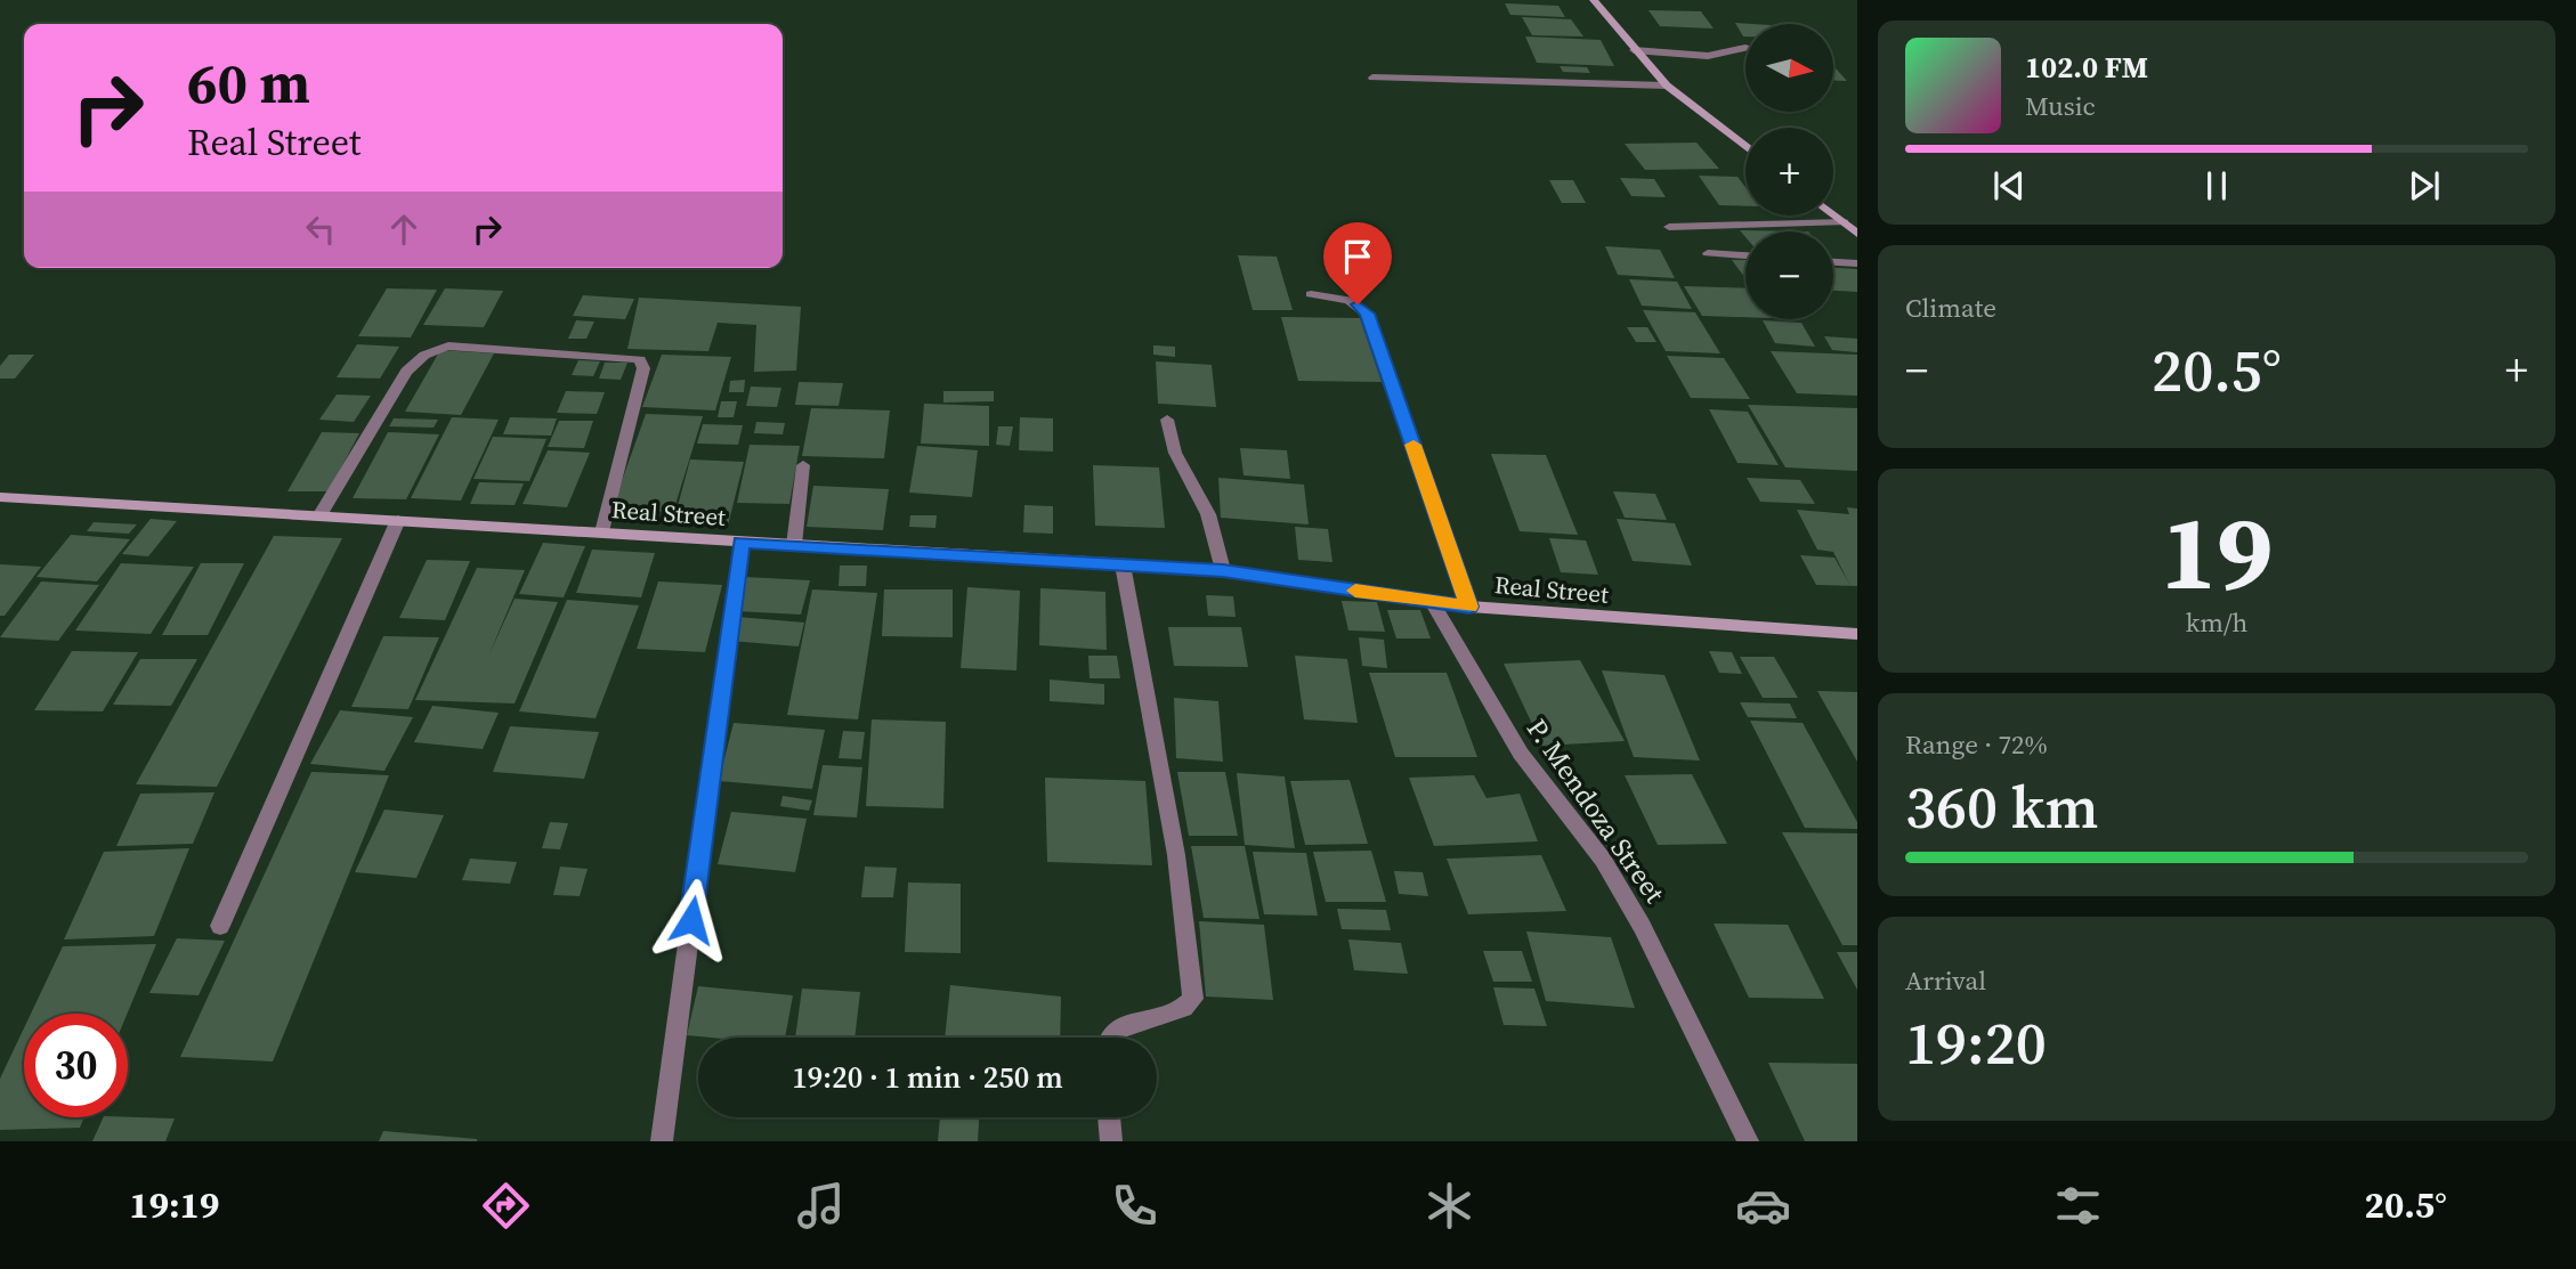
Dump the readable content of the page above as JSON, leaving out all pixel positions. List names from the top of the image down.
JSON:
{
  "streets": {
    "street": ["Real Street", "P. Mendoza Street"]
  },
  "crossings": [
    ["Real Street", "P. Mendoza Street"]
  ],
  "north": "right",
  "page": {
    "map_buttons": ["+", "−"],
    "turn": ["60 m", "Real Street"],
    "song": ["102.0 FM", "Music"],
    "tile": [
      "Climate",
      ["19", "km/h"],
      ["Range · 72%", "360 km"],
      ["Arrival", "19:20"]
    ],
    "heat": ["−", "20.5°", "+"],
    "limit": "30",
    "trip": "19:20 · 1 min · 250 m",
    "tabs": ["19:19", "20.5°"]
  }
}
